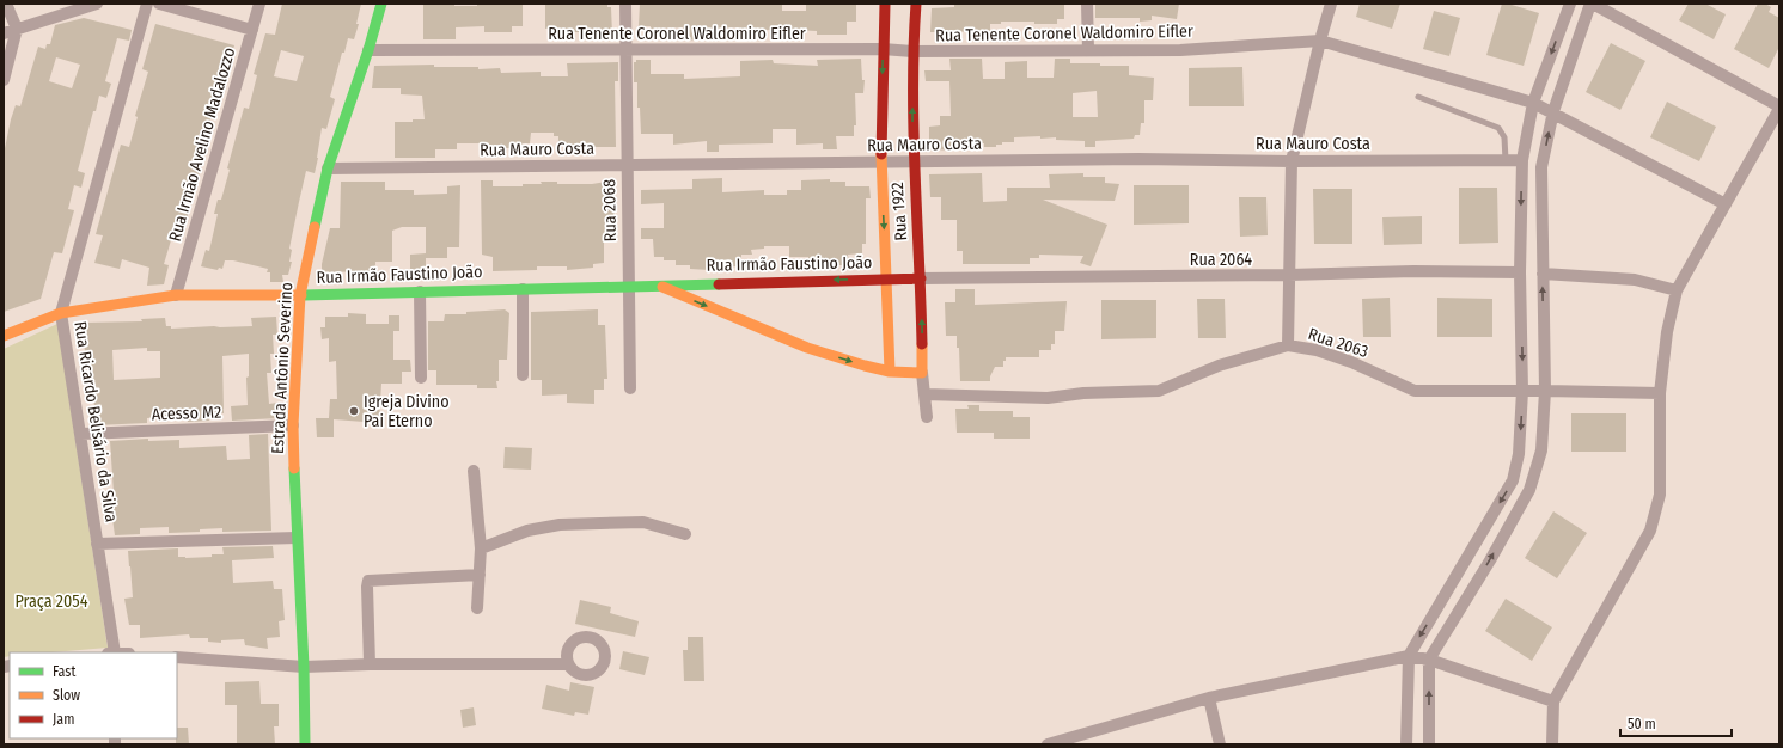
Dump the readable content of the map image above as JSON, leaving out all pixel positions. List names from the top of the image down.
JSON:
{
  "streets": {
    "street": [
      "Rua Tenente Coronel Waldomiro Eifler",
      "Rua Mauro Costa",
      "Rua Irmão Avelino Madalozzo",
      "Rua 2068",
      "Rua 1922",
      "Rua 2064",
      "Rua Irmão Faustino João",
      "Rua 2063",
      "Estrada Antônio Severino",
      "Acesso M2",
      "Rua Ricardo Belisário da Silva"
    ]
  },
  "crossings": [
    ["Rua Tenente Coronel Waldomiro Eifler", "Rua 2068"],
    ["Rua Tenente Coronel Waldomiro Eifler", "Rua 1922"],
    ["Rua Tenente Coronel Waldomiro Eifler", "Estrada Antônio Severino"],
    ["Rua Mauro Costa", "Rua 2068"],
    ["Rua Mauro Costa", "Rua 1922"],
    ["Rua Mauro Costa", "Estrada Antônio Severino"],
    ["Rua Irmão Avelino Madalozzo", "Rua Irmão Faustino João"],
    ["Rua 2068", "Rua Irmão Faustino João"],
    ["Rua 1922", "Rua 2064"],
    ["Rua 1922", "Rua Irmão Faustino João"],
    ["Rua 1922", "Rua 2063"],
    ["Rua 2064", "Rua Irmão Faustino João"],
    ["Rua Irmão Faustino João", "Estrada Antônio Severino"],
    ["Rua Irmão Faustino João", "Rua Ricardo Belisário da Silva"],
    ["Estrada Antônio Severino", "Acesso M2"],
    ["Acesso M2", "Rua Ricardo Belisário da Silva"]
  ],
  "parks": ["Praça 2054"],
  "places": ["Igreja Divino Pai Eterno"],
  "legend": ["Fast", "Slow", "Jam"],
  "scale_bar": "50 m"
}
